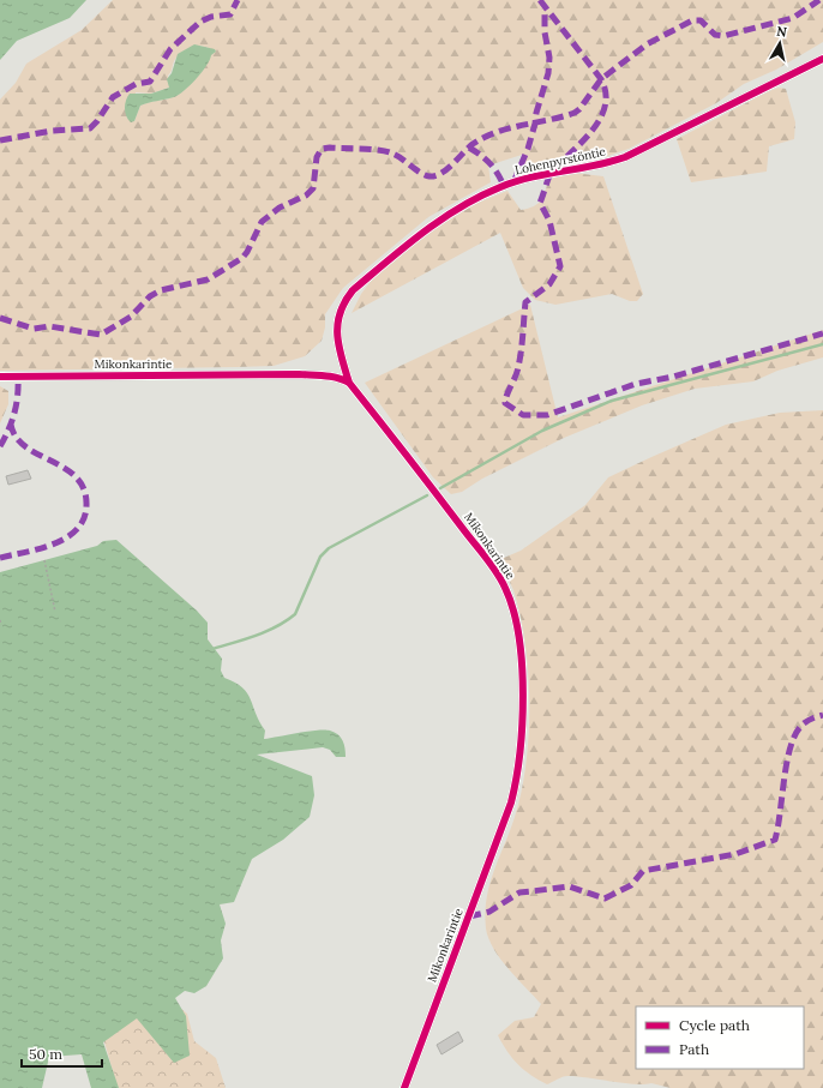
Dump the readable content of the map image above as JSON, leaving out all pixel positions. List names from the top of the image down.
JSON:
{
  "streets": {
    "street": ["Lohenpyrstöntie", "Mikonkarintie"]
  },
  "crossings": [
    ["Lohenpyrstöntie", "Mikonkarintie"]
  ],
  "legend": ["Cycle path", "Path"],
  "scale_bar": "50 m",
  "north": "top"
}
